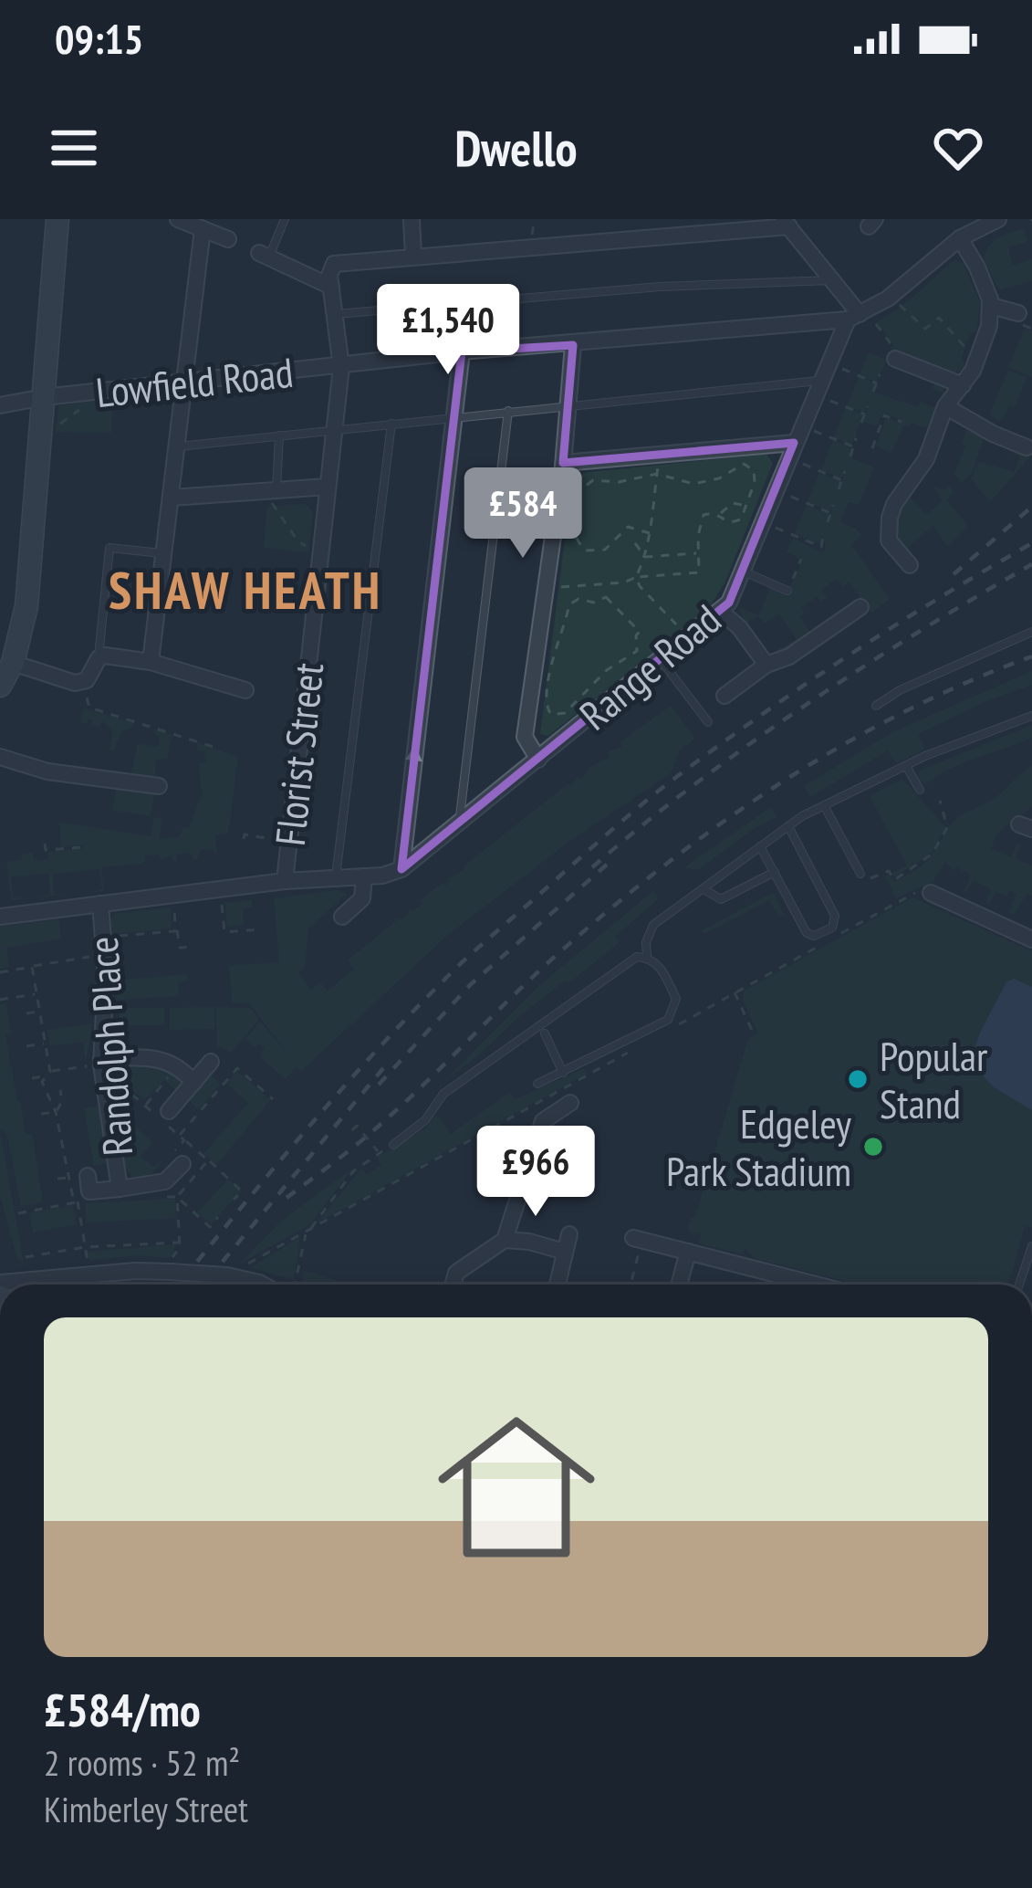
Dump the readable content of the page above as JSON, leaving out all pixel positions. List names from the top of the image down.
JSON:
{
  "streets": {
    "street": [
      "Lowfield Road",
      "Range Road",
      "Florist Street",
      "Randolph Place"
    ]
  },
  "crossings": [
    ["Lowfield Road", "Range Road"],
    ["Lowfield Road", "Florist Street"],
    ["Range Road", "Florist Street"],
    ["Range Road", "Randolph Place"]
  ],
  "districts": ["SHAW HEATH"],
  "places": ["Popular Stand", "Edgeley Park Stadium"],
  "page": {
    "status": "09:15",
    "header": "Dwello",
    "price": ["£1,540", "£584", "£966"],
    "list": [
      {
        "name": "£584/mo",
        "note": "2 rooms · 52 m² · Kimberley Street"
      }
    ]
  }
}
